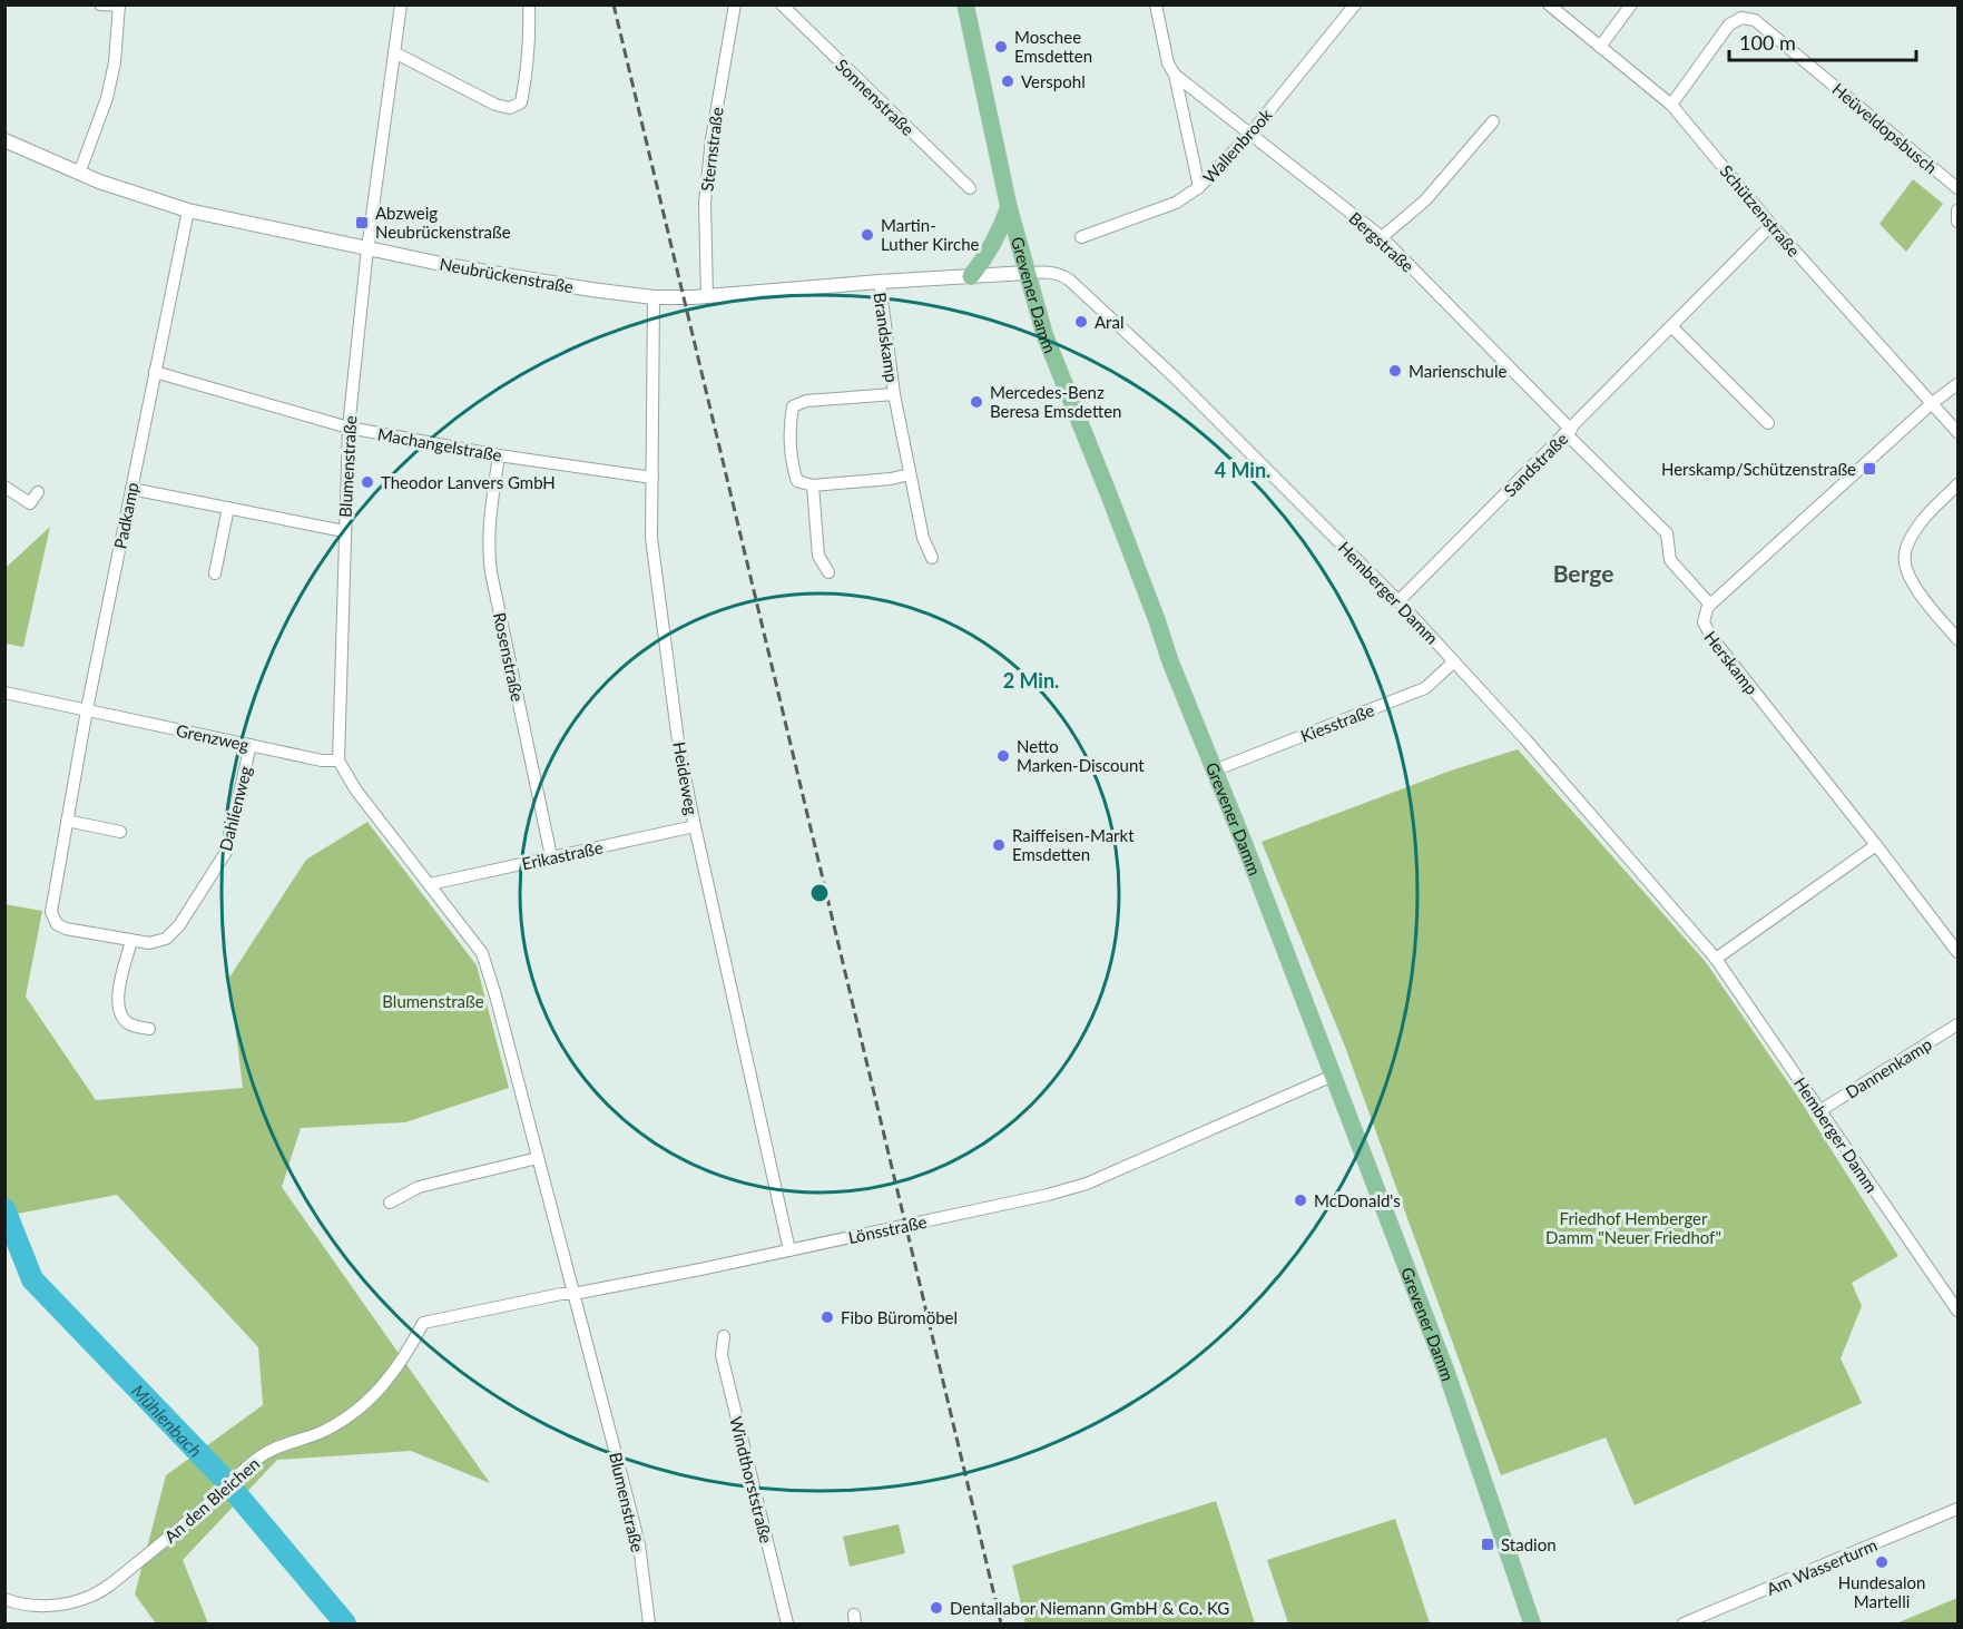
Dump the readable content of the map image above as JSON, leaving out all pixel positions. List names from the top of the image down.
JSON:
{
  "streets": {
    "main road": ["Grevener Damm"],
    "street": [
      "Sonnenstraße",
      "Heüveldopsbusch",
      "Wallenbrook",
      "Sternstraße",
      "Schützenstraße",
      "Bergstraße",
      "Neubrückenstraße",
      "Brandskamp",
      "Machangelstraße",
      "Sandstraße",
      "Blumenstraße",
      "Padkamp",
      "Hemberger Damm",
      "Rosenstraße",
      "Herskamp",
      "Kiesstraße",
      "Grenzweg",
      "Heideweg",
      "Dahlienweg",
      "Erikastraße",
      "Dannenkamp",
      "Lönsstraße",
      "Windthorststraße",
      "An den Bleichen",
      "Am Wasserturm"
    ]
  },
  "crossings": [
    ["Heüveldopsbusch", "Schützenstraße"],
    ["Wallenbrook", "Bergstraße"],
    ["Sternstraße", "Neubrückenstraße"],
    ["Schützenstraße", "Sandstraße"],
    ["Schützenstraße", "Herskamp"],
    ["Bergstraße", "Sandstraße"],
    ["Bergstraße", "Herskamp"],
    ["Neubrückenstraße", "Grevener Damm"],
    ["Neubrückenstraße", "Brandskamp"],
    ["Neubrückenstraße", "Blumenstraße"],
    ["Neubrückenstraße", "Padkamp"],
    ["Neubrückenstraße", "Hemberger Damm"],
    ["Neubrückenstraße", "Heideweg"],
    ["Grevener Damm", "Hemberger Damm"],
    ["Grevener Damm", "Kiesstraße"],
    ["Grevener Damm", "Lönsstraße"],
    ["Machangelstraße", "Blumenstraße"],
    ["Machangelstraße", "Padkamp"],
    ["Machangelstraße", "Rosenstraße"],
    ["Machangelstraße", "Heideweg"],
    ["Sandstraße", "Hemberger Damm"],
    ["Blumenstraße", "Grenzweg"],
    ["Blumenstraße", "Erikastraße"],
    ["Blumenstraße", "Lönsstraße"],
    ["Padkamp", "Grenzweg"],
    ["Padkamp", "Dahlienweg"],
    ["Hemberger Damm", "Kiesstraße"],
    ["Hemberger Damm", "Dannenkamp"],
    ["Rosenstraße", "Erikastraße"],
    ["Grenzweg", "Dahlienweg"],
    ["Heideweg", "Erikastraße"],
    ["Heideweg", "Lönsstraße"],
    ["Lönsstraße", "An den Bleichen"]
  ],
  "districts": ["Berge"],
  "water": ["Mühlenbach"],
  "parks": ["Blumenstraße", "Friedhof Hemberger Damm \"Neuer Friedhof\""],
  "places": {
    "other": [
      "Moschee Emsdetten",
      "Verspohl",
      "Martin- Luther Kirche",
      "Aral",
      "Marienschule",
      "Mercedes-Benz Beresa Emsdetten",
      "Theodor Lanvers GmbH",
      "Netto Marken-Discount",
      "Raiffeisen-Markt Emsdetten",
      "McDonald's",
      "Fibo Büromöbel",
      "Hundesalon Martelli",
      "Dentallabor Niemann GmbH & Co. KG"
    ],
    "transit": ["Abzweig Neubrückenstraße", "Herskamp/Schützenstraße", "Stadion"]
  },
  "scale_bar": "100 m",
  "rings": ["4 Min.", "2 Min."]
}
